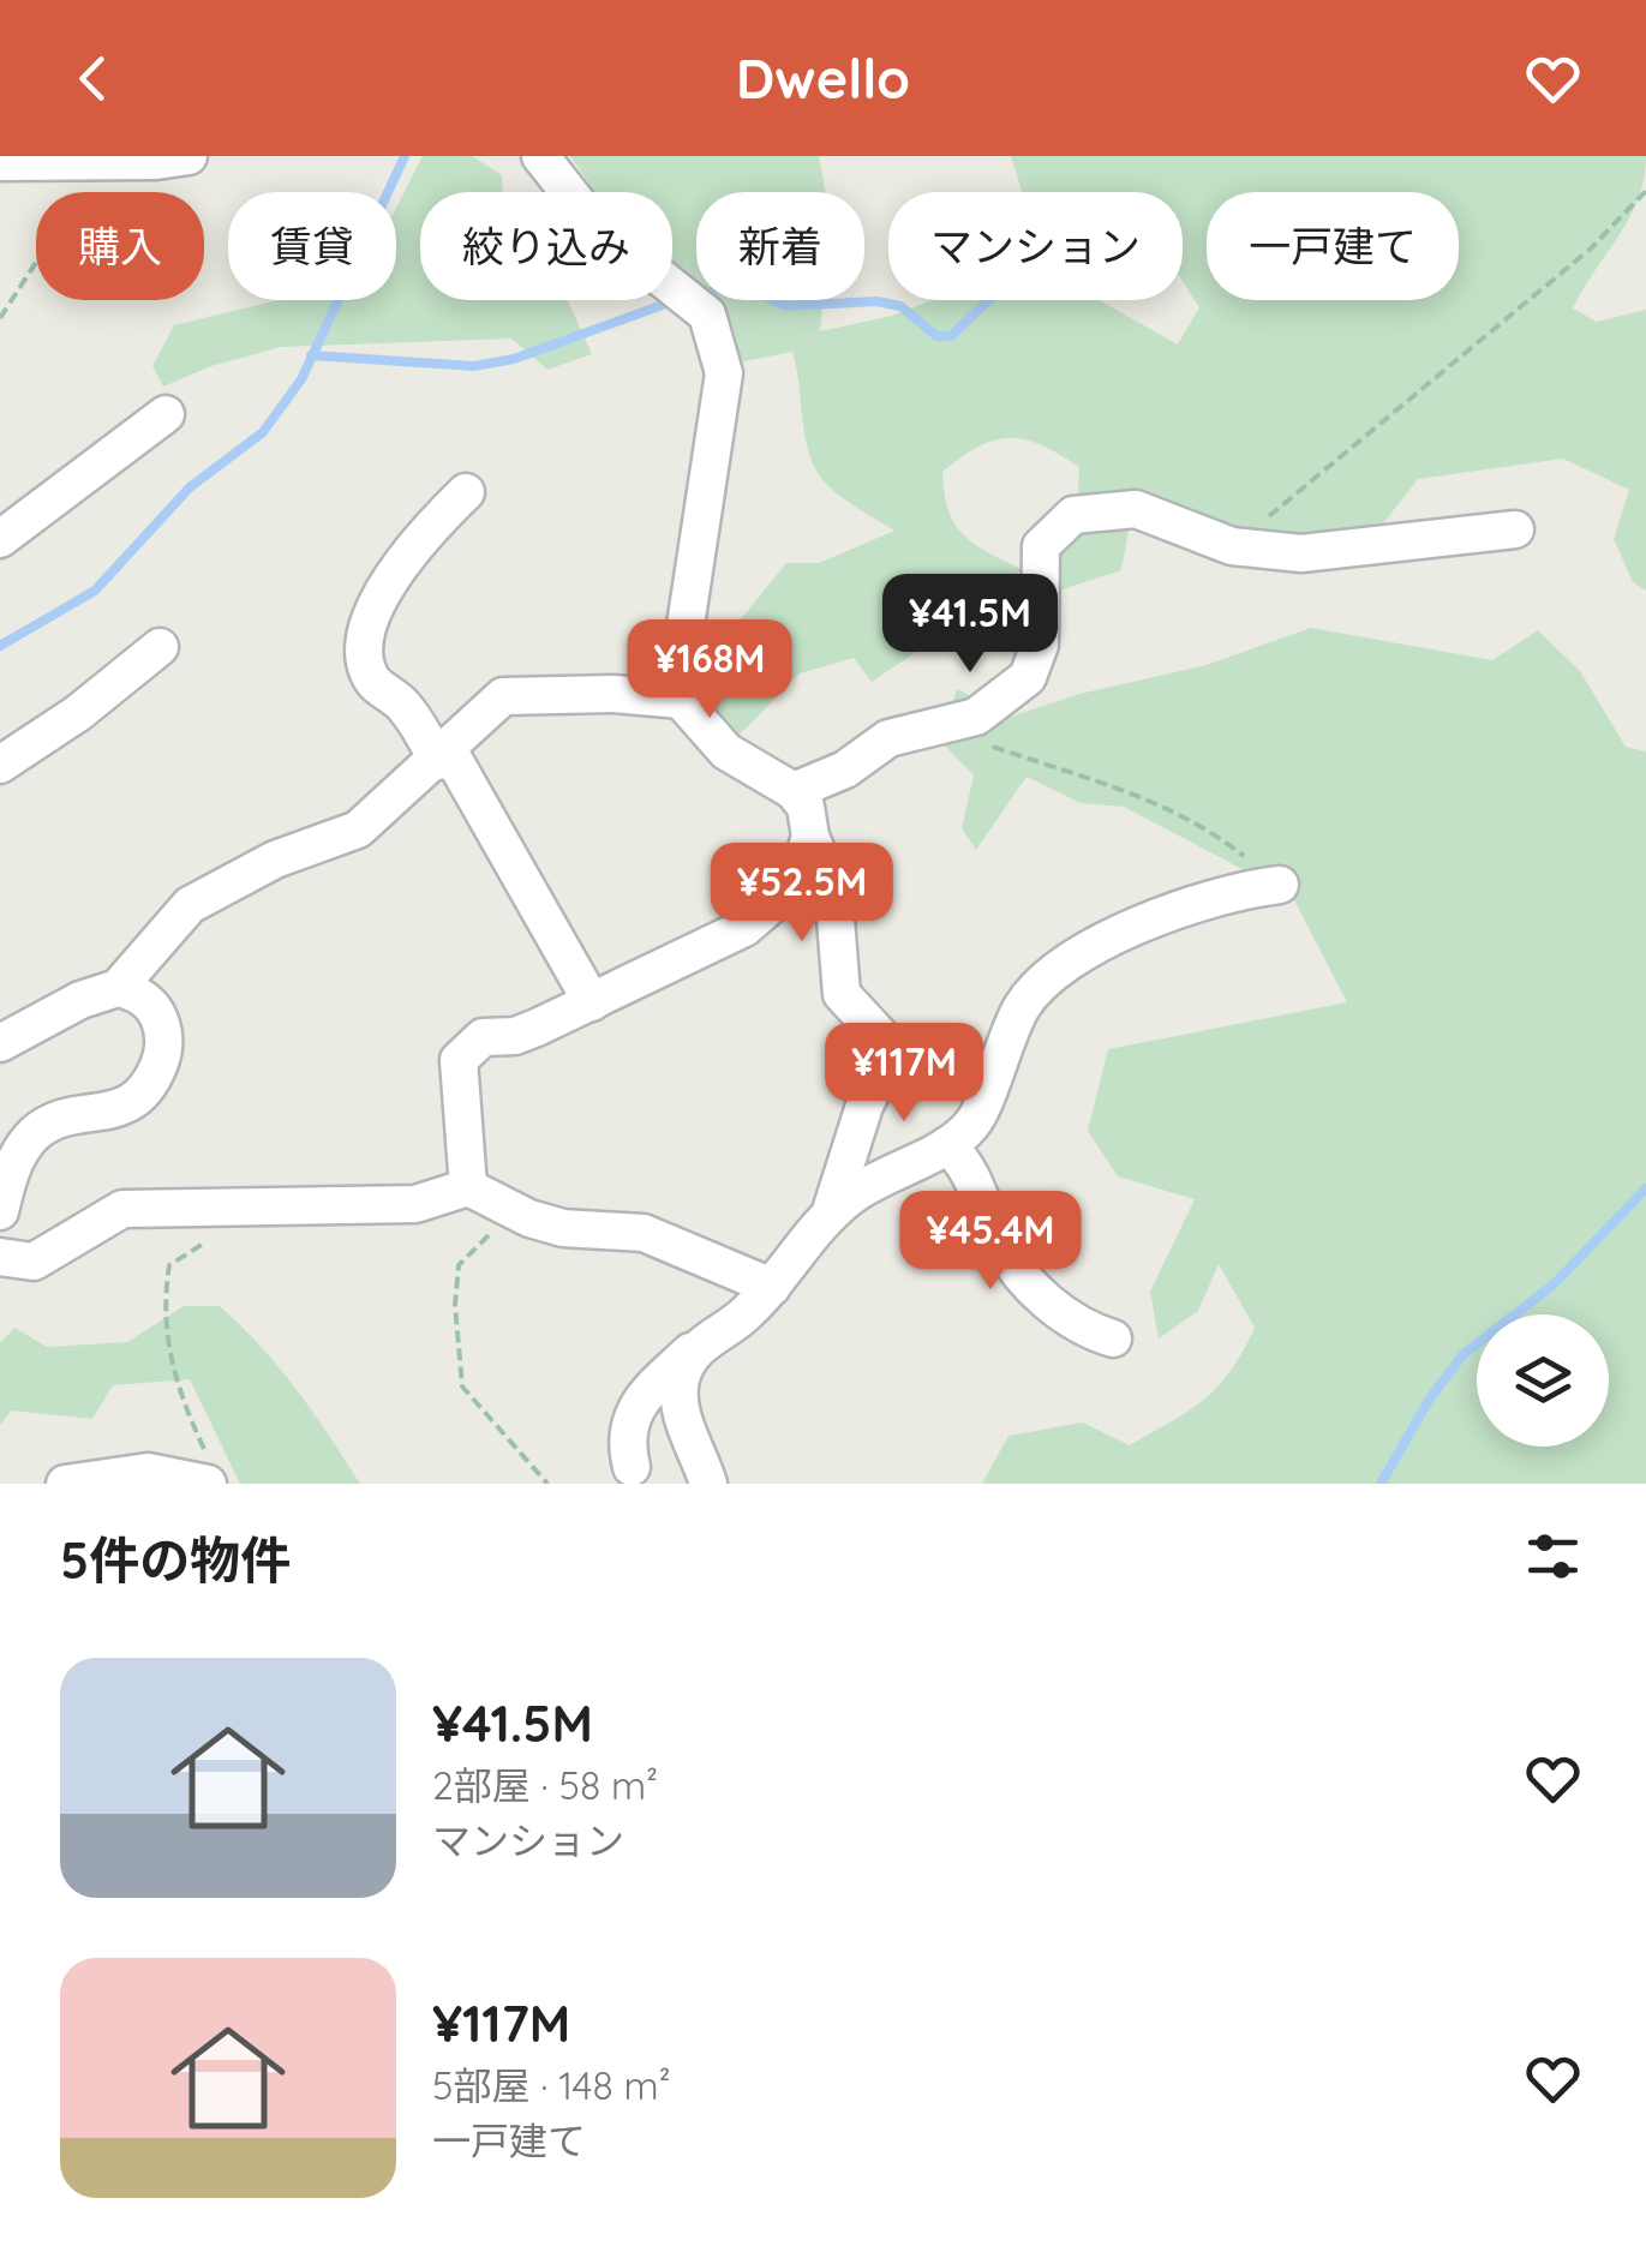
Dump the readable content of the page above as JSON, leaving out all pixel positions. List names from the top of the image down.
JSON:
{
  "page": {
    "header": "Dwello",
    "chip": [
      "購入",
      "賃貸",
      "絞り込み",
      "新着",
      "マンション",
      "一戸建て"
    ],
    "price": [
      "¥41.5M",
      "¥168M",
      "¥52.5M",
      "¥117M",
      "¥45.4M"
    ],
    "heading": "5件の物件",
    "list": [
      {
        "name": "¥41.5M",
        "note": "2部屋 · 58 m² · マンション"
      },
      {
        "name": "¥117M",
        "note": "5部屋 · 148 m² · 一戸建て"
      }
    ]
  }
}
